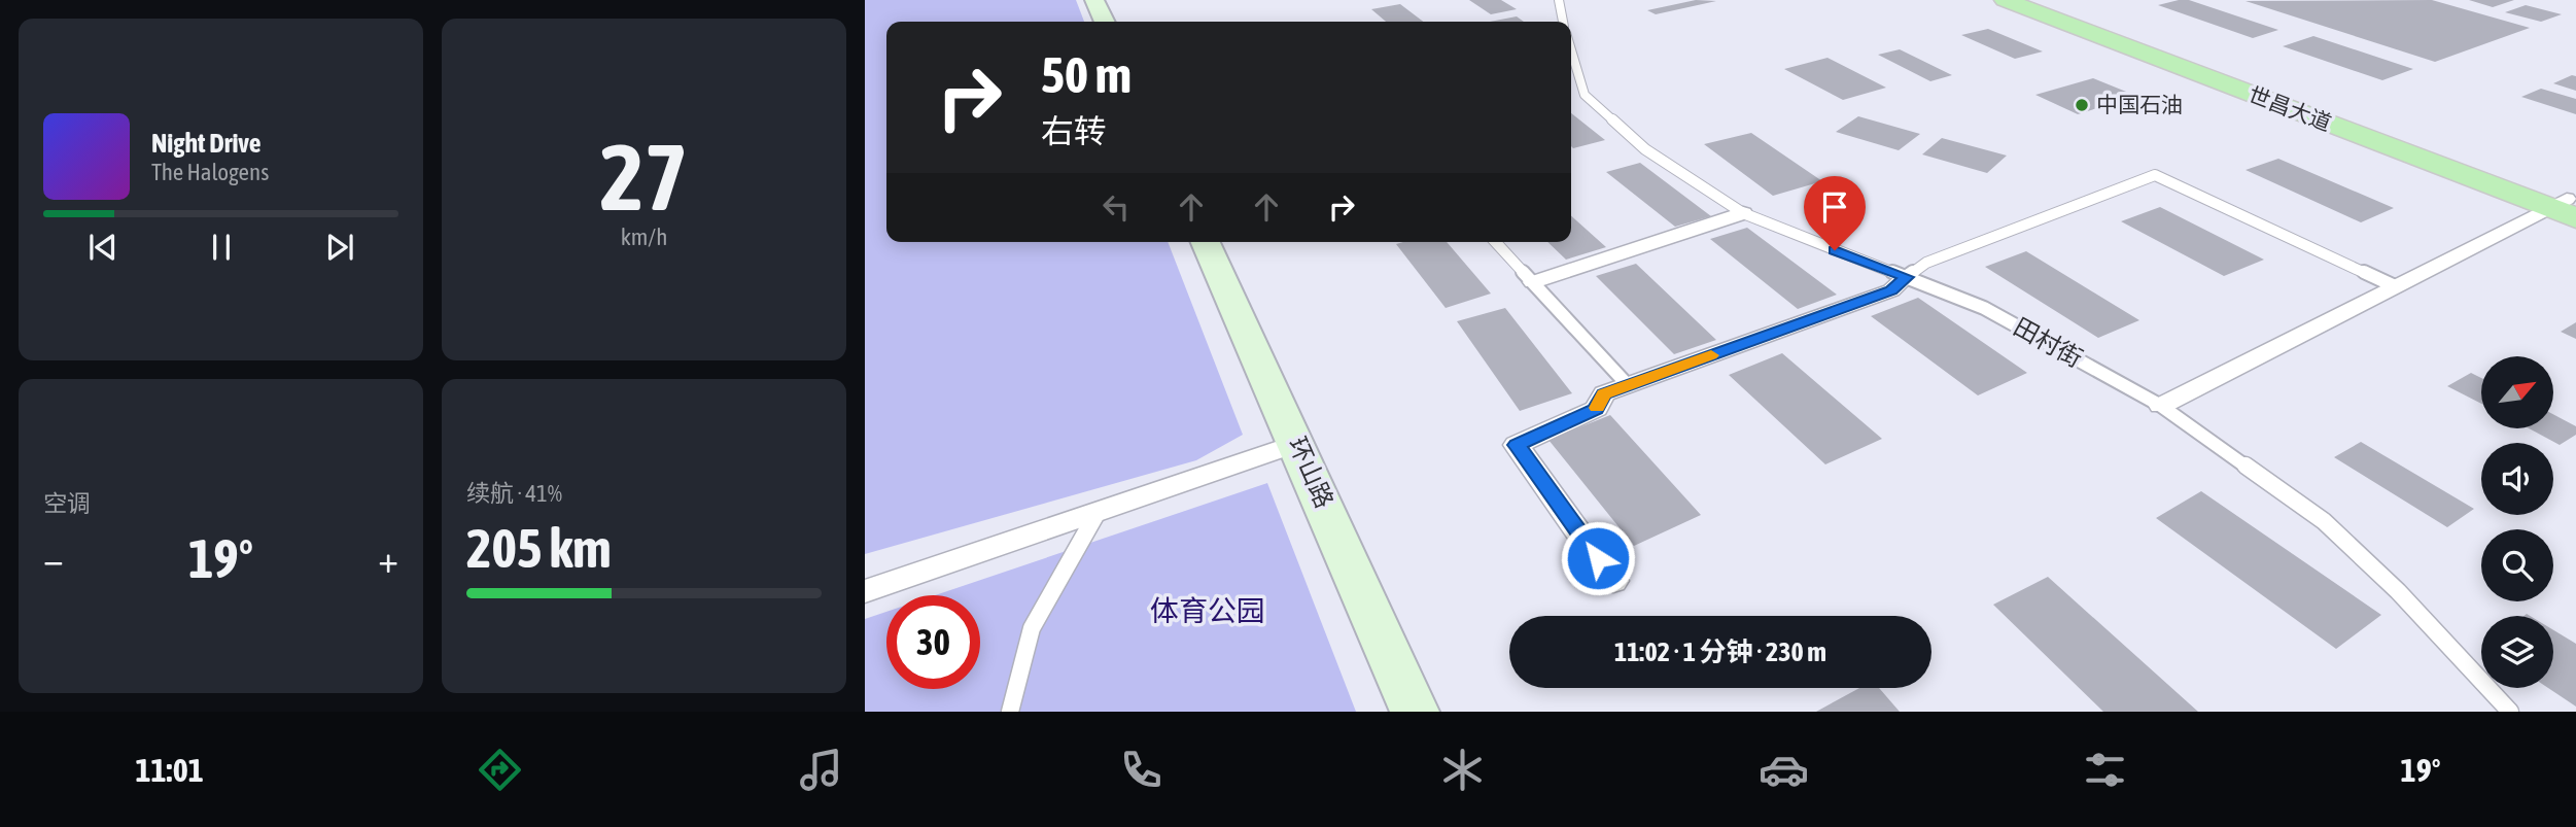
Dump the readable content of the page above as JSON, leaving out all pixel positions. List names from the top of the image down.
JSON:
{
  "streets": {
    "main road": ["世昌大道", "环山路"],
    "lane": ["田村街"]
  },
  "parks": ["体育公园"],
  "places": ["中国石油"],
  "north": "top right",
  "page": {
    "tile": [
      ["27", "km/h"],
      "空调",
      ["续航 · 41%", "205 km"]
    ],
    "turn": ["50 m", "右转"],
    "song": ["Night Drive", "The Halogens"],
    "heat": ["−", "19°", "+"],
    "limit": "30",
    "trip": "11:02 · 1 分钟 · 230 m",
    "tabs": ["11:01", "19°"]
  }
}
